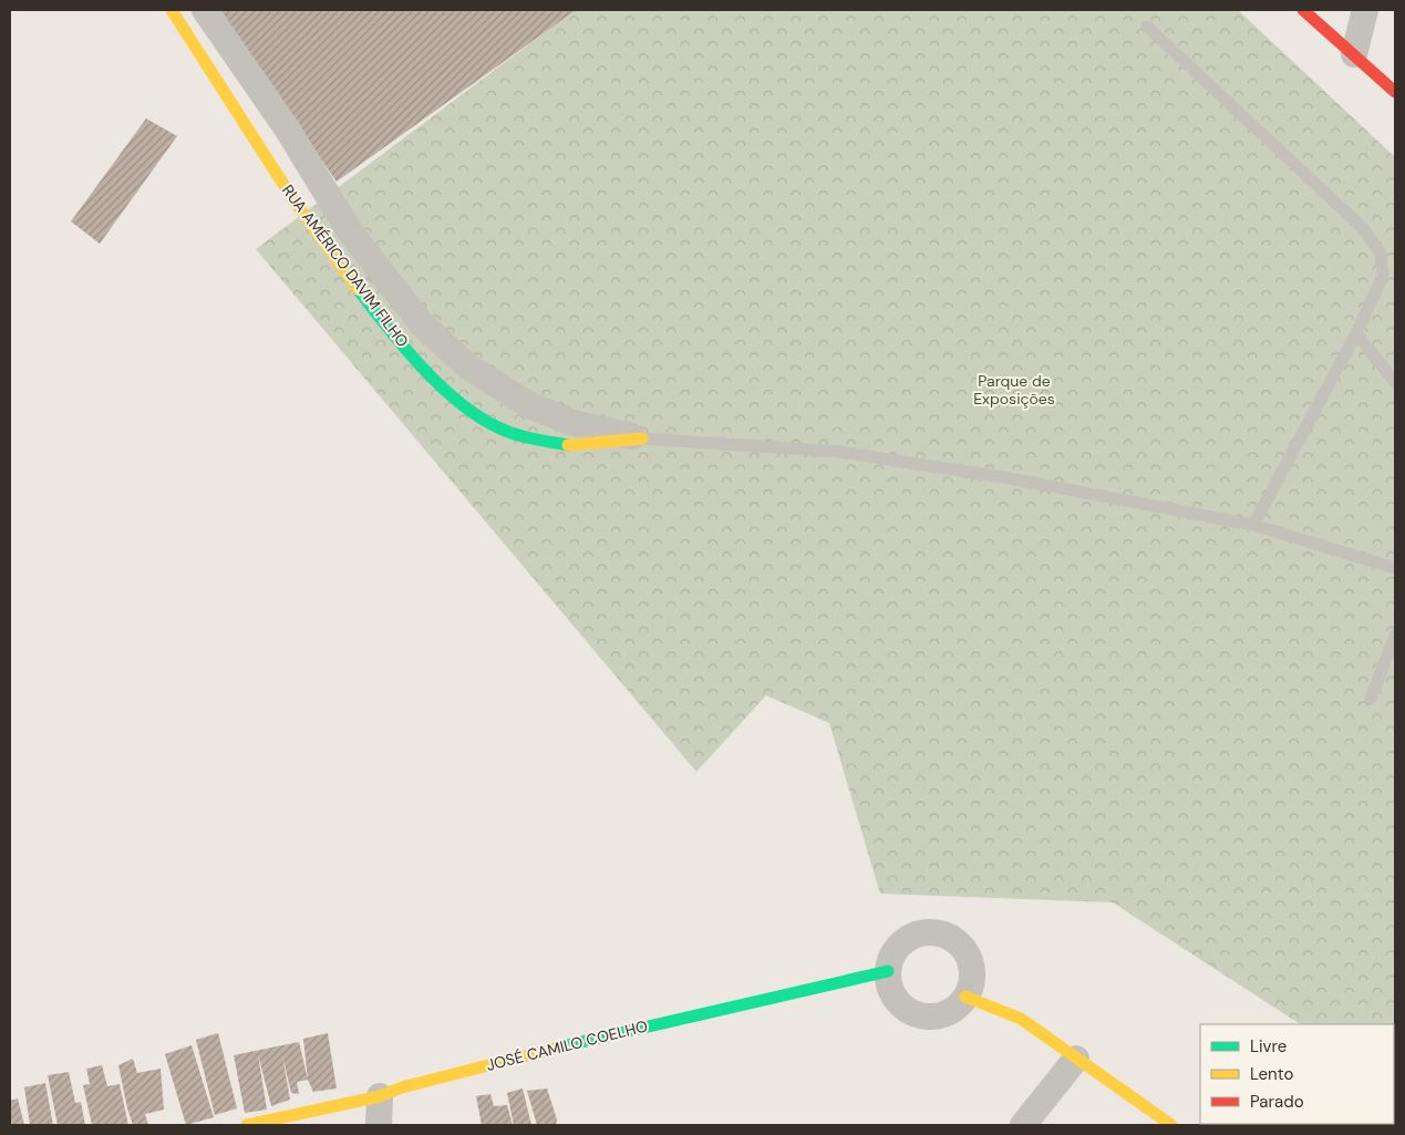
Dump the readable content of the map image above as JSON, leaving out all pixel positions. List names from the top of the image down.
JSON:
{
  "streets": {
    "street": ["RUA AMÉRICO DAVIM FILHO", "JOSÉ CAMILO COELHO"]
  },
  "parks": ["Parque de Exposições"],
  "legend": ["Livre", "Lento", "Parado"]
}
